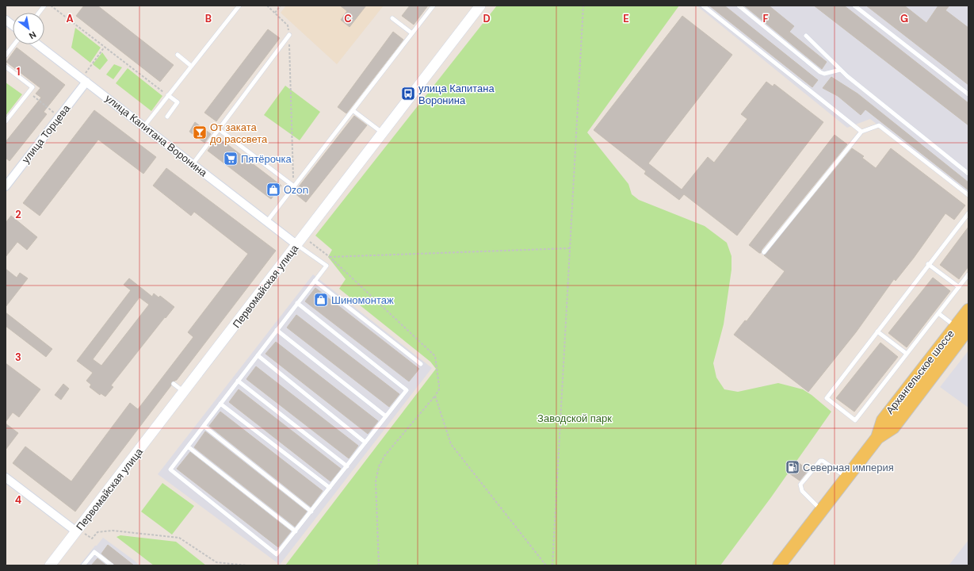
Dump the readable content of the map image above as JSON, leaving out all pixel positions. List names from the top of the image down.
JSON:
{
  "streets": {
    "main road": ["Архангельское шоссе"],
    "street": ["улица Торцева", "улица Капитана Воронина", "Первомайская улица"]
  },
  "crossings": [
    ["улица Торцева", "улица Капитана Воронина"],
    ["улица Капитана Воронина", "Первомайская улица"]
  ],
  "parks": ["Заводской парк"],
  "places": {
    "bus stop": ["улица Капитана Воронина"],
    "bar": ["От заката до рассвета"],
    "supermarket": ["Пятёрочка"],
    "shop": ["Ozon", "Шиномонтаж"],
    "fuel station": ["Северная империя"]
  },
  "north": "bottom right",
  "grid": {
    "columns": [
      "A",
      "B",
      "C",
      "D",
      "E",
      "F",
      "G"
    ],
    "rows": [
      "1",
      "2",
      "3",
      "4"
    ]
  }
}
